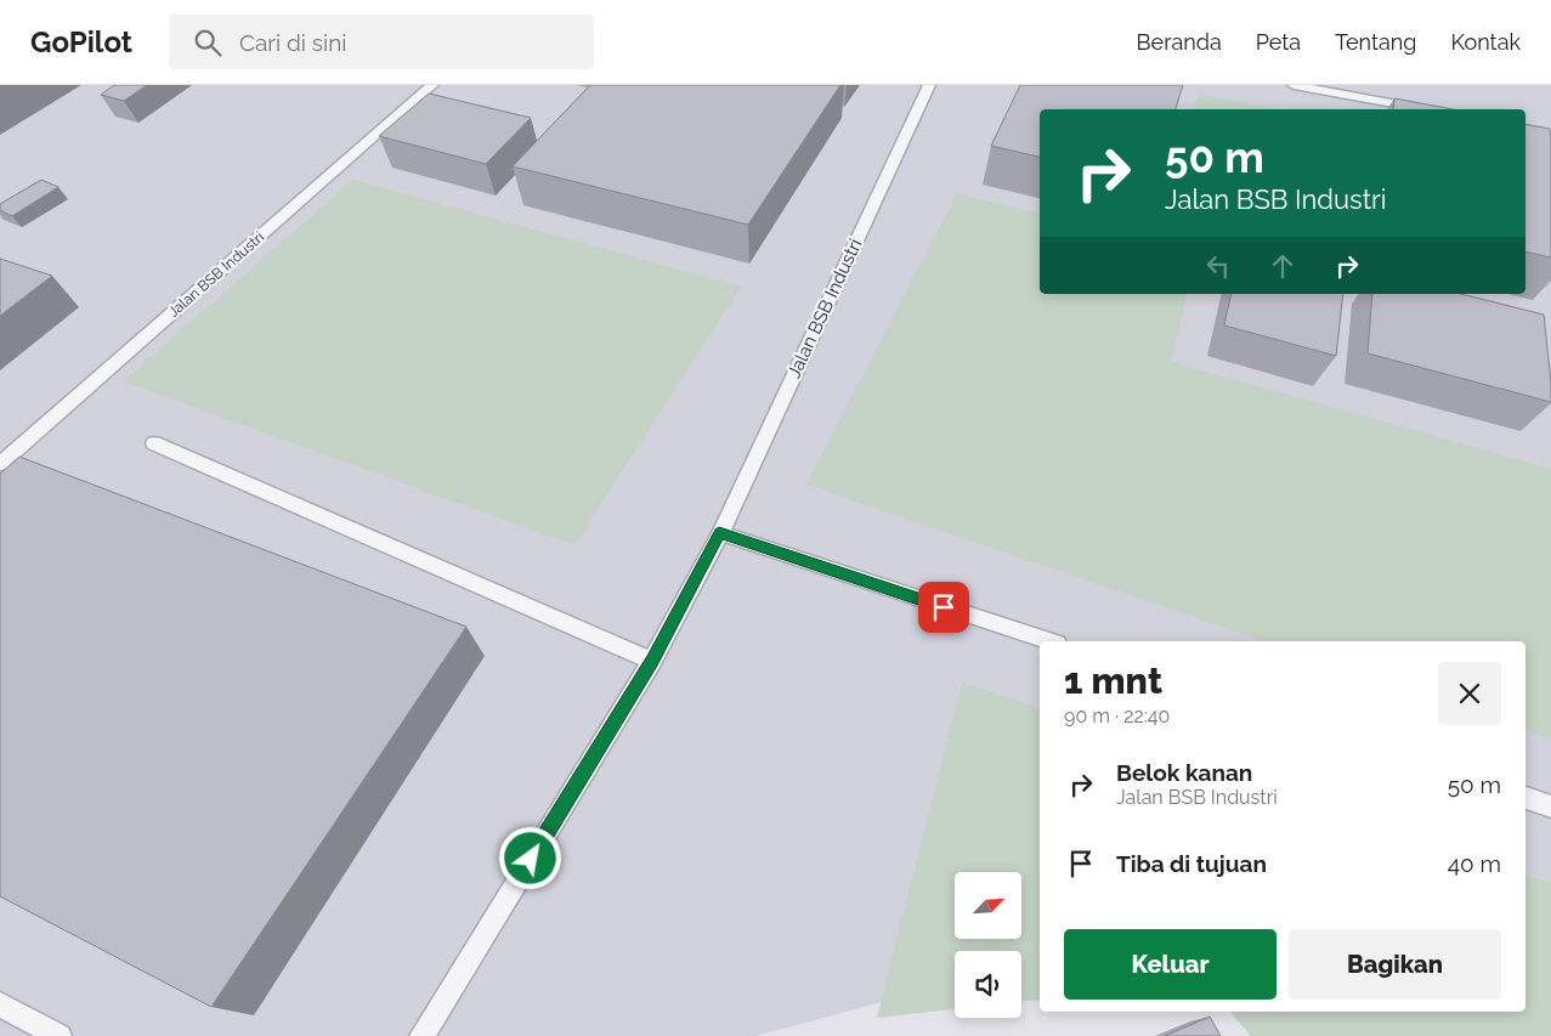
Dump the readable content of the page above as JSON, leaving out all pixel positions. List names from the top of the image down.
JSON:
{
  "streets": {
    "lane": ["Jalan BSB Industri"]
  },
  "north": "top right",
  "page": {
    "header": "GoPilot",
    "search": "Cari di sini",
    "nav": [
      "Beranda",
      "Peta",
      "Tentang",
      "Kontak"
    ],
    "turn": ["50 m", "Jalan BSB Industri"],
    "heading": ["1 mnt", "90 m · 22:40"],
    "list": [
      {
        "name": "Belok kanan",
        "note": "Jalan BSB Industri",
        "value": "50 m"
      },
      {
        "name": "Tiba di tujuan",
        "value": "40 m"
      }
    ],
    "buttons": ["Keluar", "Bagikan"]
  }
}
